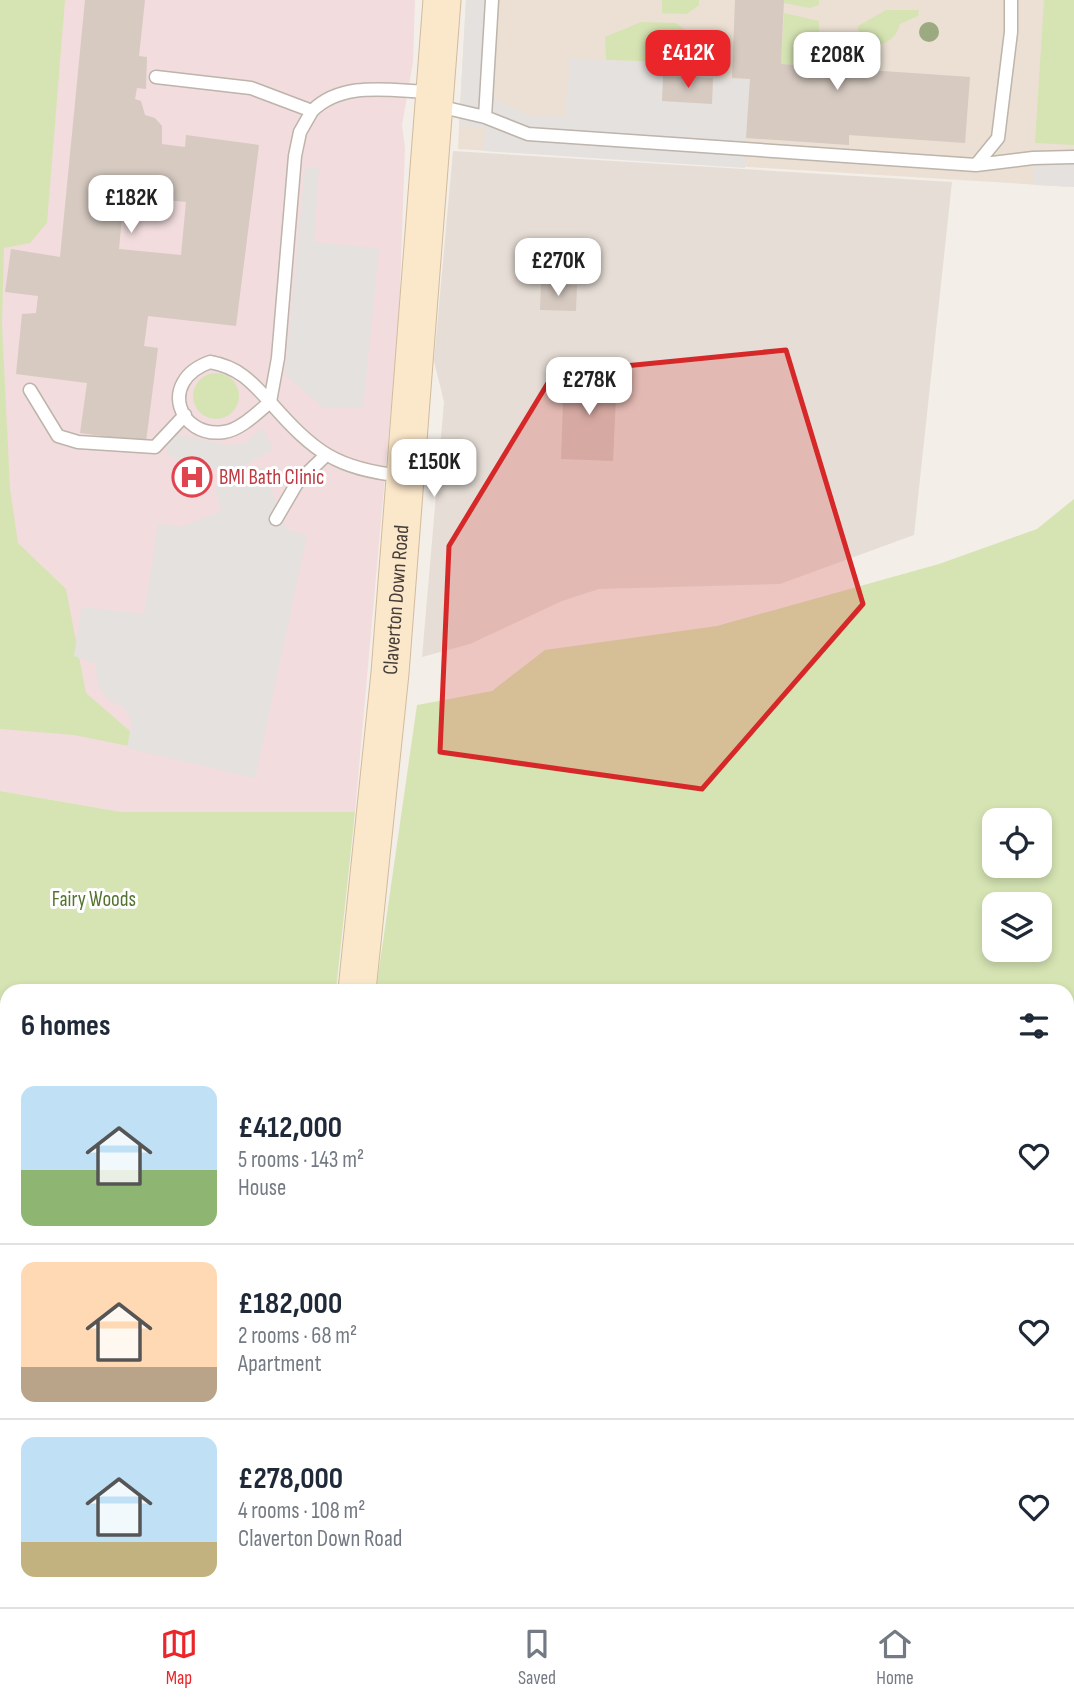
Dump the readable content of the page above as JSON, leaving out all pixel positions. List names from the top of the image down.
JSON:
{
  "streets": {
    "street": ["Claverton Down Road"]
  },
  "parks": ["Fairy Woods"],
  "places": {
    "hospital": ["BMI Bath Clinic"]
  },
  "page": {
    "price": [
      "£412K",
      "£208K",
      "£182K",
      "£270K",
      "£278K",
      "£150K"
    ],
    "heading": "6 homes",
    "list": [
      {
        "name": "£412,000",
        "note": "5 rooms · 143 m² · House"
      },
      {
        "name": "£182,000",
        "note": "2 rooms · 68 m² · Apartment"
      },
      {
        "name": "£278,000",
        "note": "4 rooms · 108 m² · Claverton Down Road"
      }
    ],
    "tabs": ["Map", "Saved", "Home"]
  }
}
